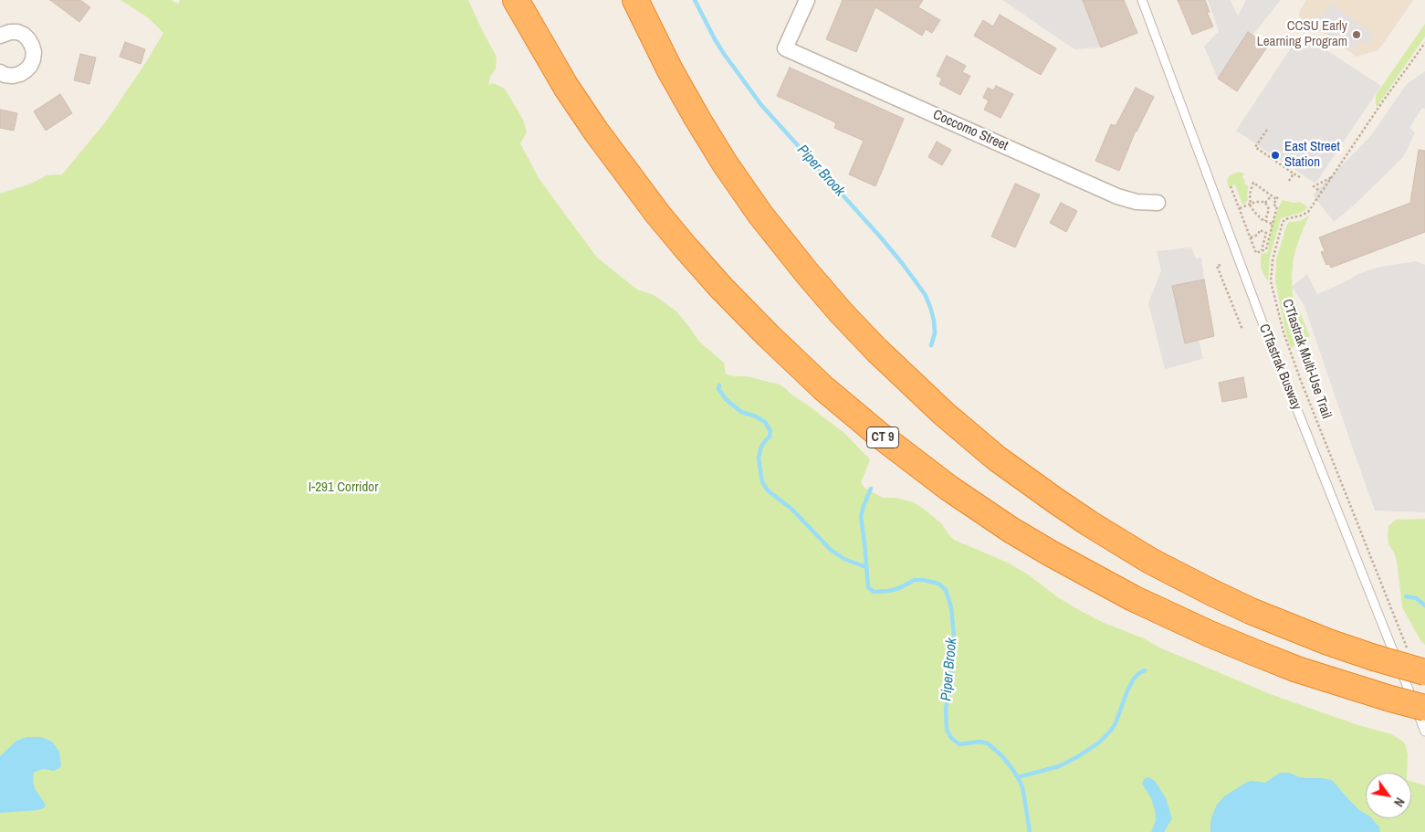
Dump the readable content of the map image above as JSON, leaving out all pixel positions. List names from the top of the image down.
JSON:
{
  "streets": {
    "highway": ["CT 9"],
    "street": ["Coccomo Street"],
    "lane": ["CTfastrak Busway"],
    "path": ["CTfastrak Multi-Use Trail"]
  },
  "water": ["Piper Brook"],
  "parks": ["I-291 Corridor"],
  "places": ["CCSU Early Learning Program", "East Street Station"],
  "north": "bottom right"
}
